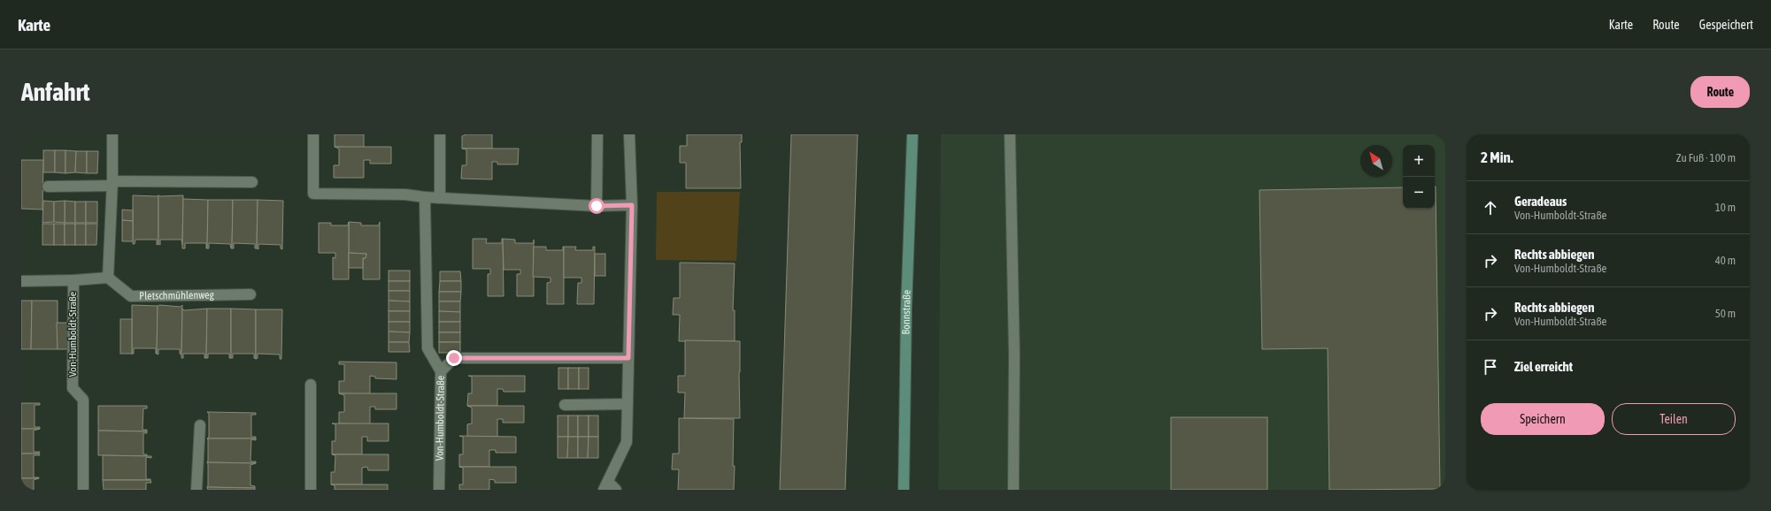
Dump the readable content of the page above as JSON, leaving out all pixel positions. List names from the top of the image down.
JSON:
{
  "streets": {
    "main road": ["Bonnstraße"],
    "street": ["Pletschmühlenweg", "Von-Humboldt-Straße"]
  },
  "north": "top left",
  "page": {
    "header": "Karte",
    "nav": ["Karte", "Route", "Gespeichert"],
    "buttons": [
      "Route",
      ["Speichern", "Teilen"]
    ],
    "title": "Anfahrt",
    "heading": ["2 Min.", "Zu Fuß · 100 m"],
    "map_buttons": ["+", "−"],
    "list": [
      ["Geradeaus", "Von-Humboldt-Straße", "10 m"],
      ["Rechts abbiegen", "Von-Humboldt-Straße", "40 m"],
      ["Rechts abbiegen", "Von-Humboldt-Straße", "50 m"],
      "Ziel erreicht"
    ]
  }
}
